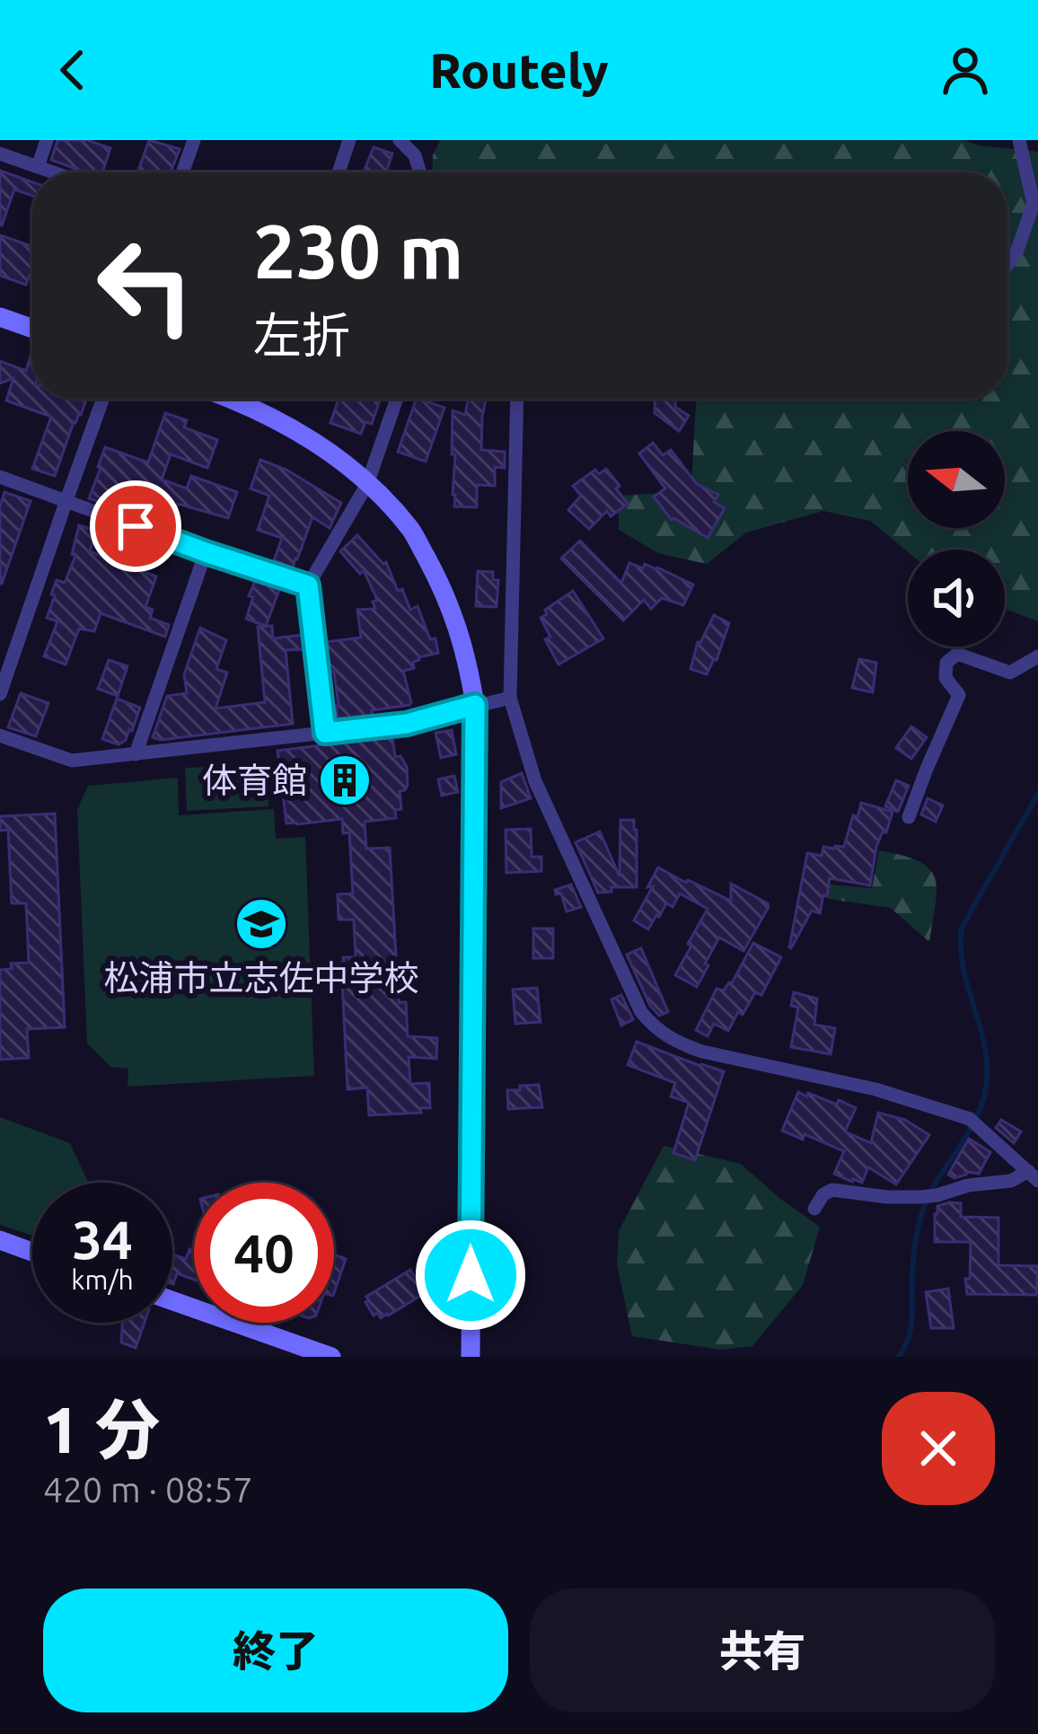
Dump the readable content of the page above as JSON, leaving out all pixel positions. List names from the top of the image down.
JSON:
{
  "places": {
    "building": ["体育館"],
    "school or university": ["松浦市立志佐中学校"]
  },
  "north": "left",
  "page": {
    "header": "Routely",
    "turn": ["230 m", "左折"],
    "speed": "34 km/h",
    "limit": "40",
    "heading": ["1 分", "420 m · 08:57"],
    "buttons": ["終了", "共有"]
  }
}
